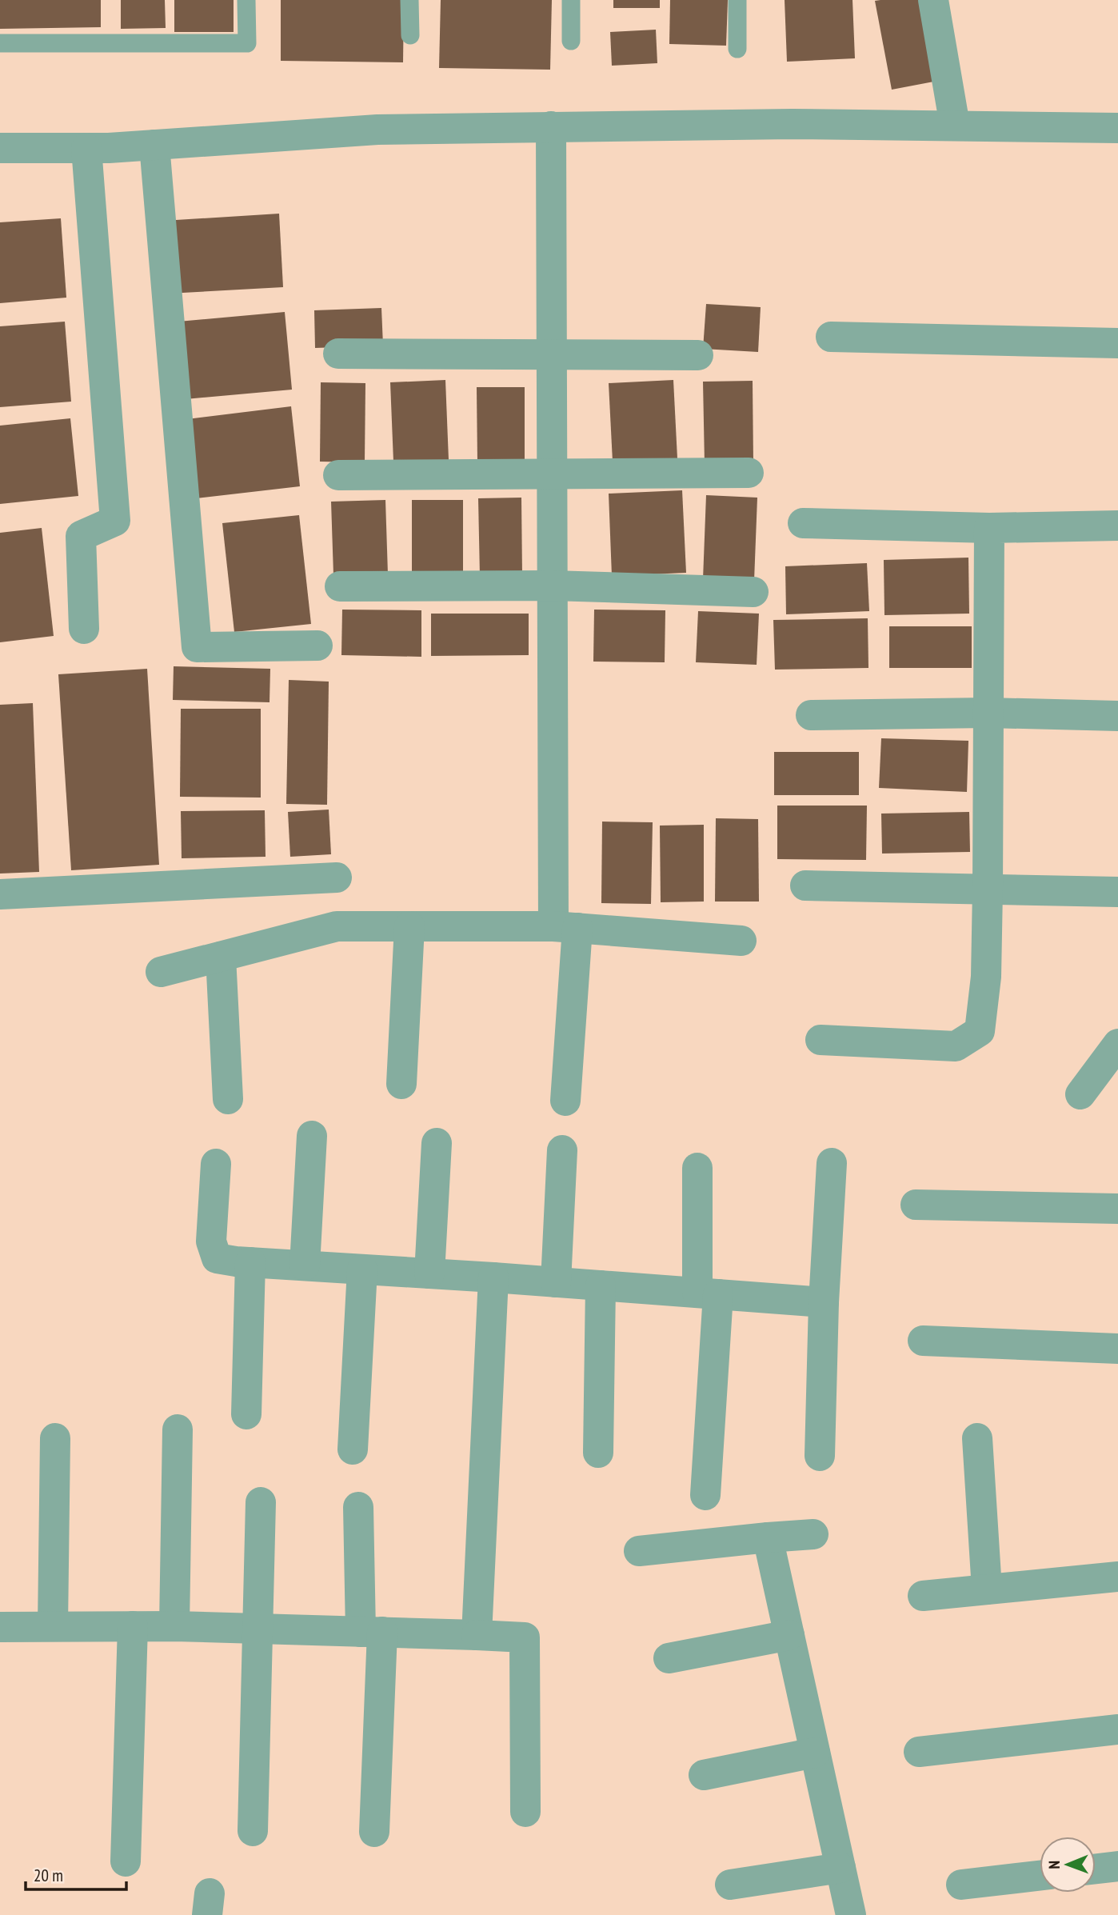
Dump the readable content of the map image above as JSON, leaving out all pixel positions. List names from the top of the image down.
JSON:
{
  "scale_bar": "20 m",
  "north": "left"
}
